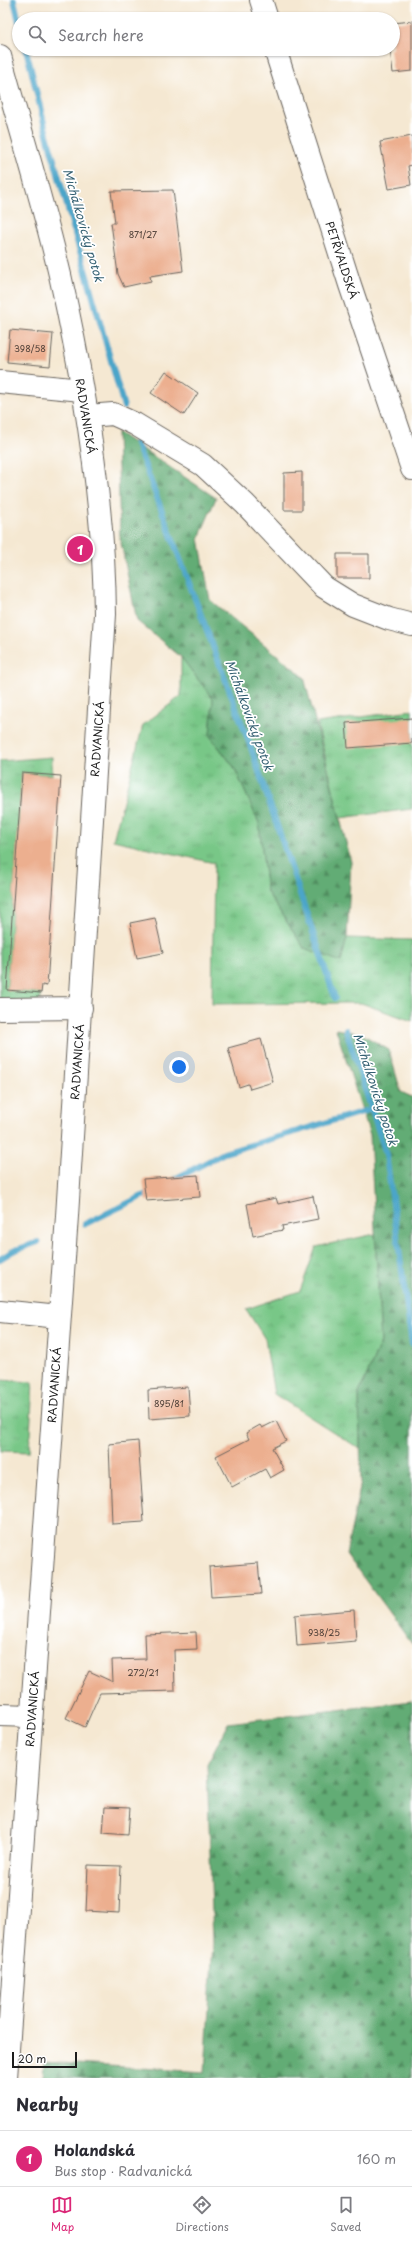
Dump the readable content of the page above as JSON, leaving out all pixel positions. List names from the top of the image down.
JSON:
{
  "streets": {
    "street": ["PETŘVALDSKÁ", "RADVANICKÁ"]
  },
  "water": ["Michálkovický potok"],
  "house_numbers": [
    "871/27",
    "398/58",
    "895/81",
    "938/25",
    "272/21"
  ],
  "scale_bar": "20 m",
  "page": {
    "search": "Search here",
    "pins": "1",
    "scale": "20 m",
    "heading": "Nearby",
    "list": [
      {
        "mark": "1",
        "name": "Holandská",
        "note": "Bus stop · Radvanická",
        "value": "160 m"
      }
    ],
    "nav": ["Map", "Directions", "Saved"]
  }
}
